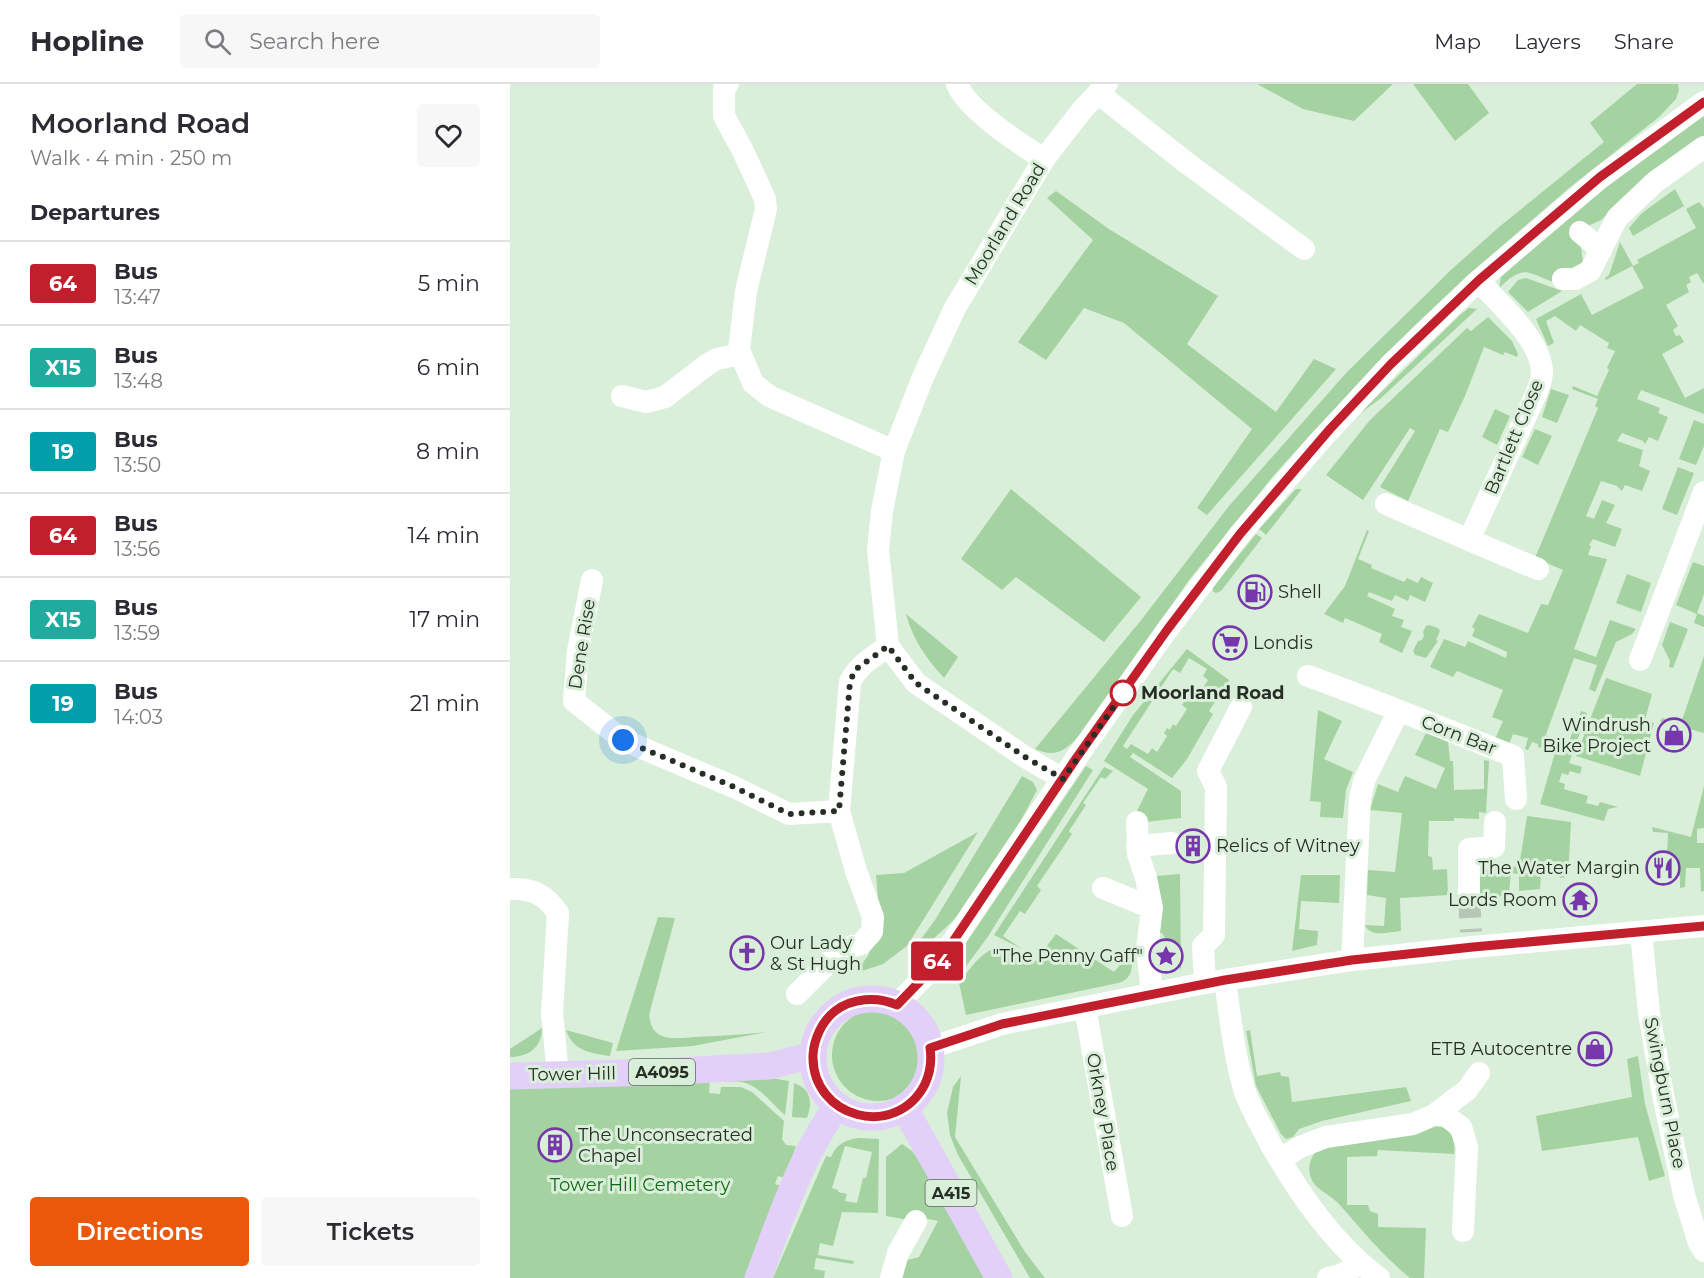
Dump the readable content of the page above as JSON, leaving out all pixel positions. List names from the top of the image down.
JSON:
{
  "streets": {
    "main road": ["A4095", "Tower Hill", "A415"],
    "street": [
      "Moorland Road",
      "Bartlett Close",
      "Dene Rise",
      "Corn Bar",
      "Swingburn Place",
      "Orkney Place"
    ]
  },
  "crossings": [
    ["Tower Hill", "A415"]
  ],
  "parks": ["Tower Hill Cemetery"],
  "places": {
    "fuel station": ["Shell"],
    "supermarket": ["Londis"],
    "other": ["Moorland Road"],
    "shop": ["Windrush Bike Project", "ETB Autocentre"],
    "building": ["Relics of Witney", "The Unconsecrated Chapel"],
    "restaurant": ["The Water Margin"],
    "temple": ["Lords Room"],
    "church": ["Our Lady & St Hugh"],
    "place": ["\"The Penny Gaff\""]
  },
  "lines": ["bus line 64"],
  "page": {
    "header": "Hopline",
    "search": "Search here",
    "nav": ["Map", "Layers", "Share"],
    "heading": [
      ["Moorland Road", "Walk · 4 min · 250 m"],
      "Departures"
    ],
    "on_map": "64",
    "list": [
      {
        "mark": "64",
        "name": "Bus",
        "note": "13:47",
        "value": "5 min"
      },
      {
        "mark": "X15",
        "name": "Bus",
        "note": "13:48",
        "value": "6 min"
      },
      {
        "mark": "19",
        "name": "Bus",
        "note": "13:50",
        "value": "8 min"
      },
      {
        "mark": "64",
        "name": "Bus",
        "note": "13:56",
        "value": "14 min"
      },
      {
        "mark": "X15",
        "name": "Bus",
        "note": "13:59",
        "value": "17 min"
      },
      {
        "mark": "19",
        "name": "Bus",
        "note": "14:03",
        "value": "21 min"
      }
    ],
    "buttons": ["Directions", "Tickets"]
  }
}
